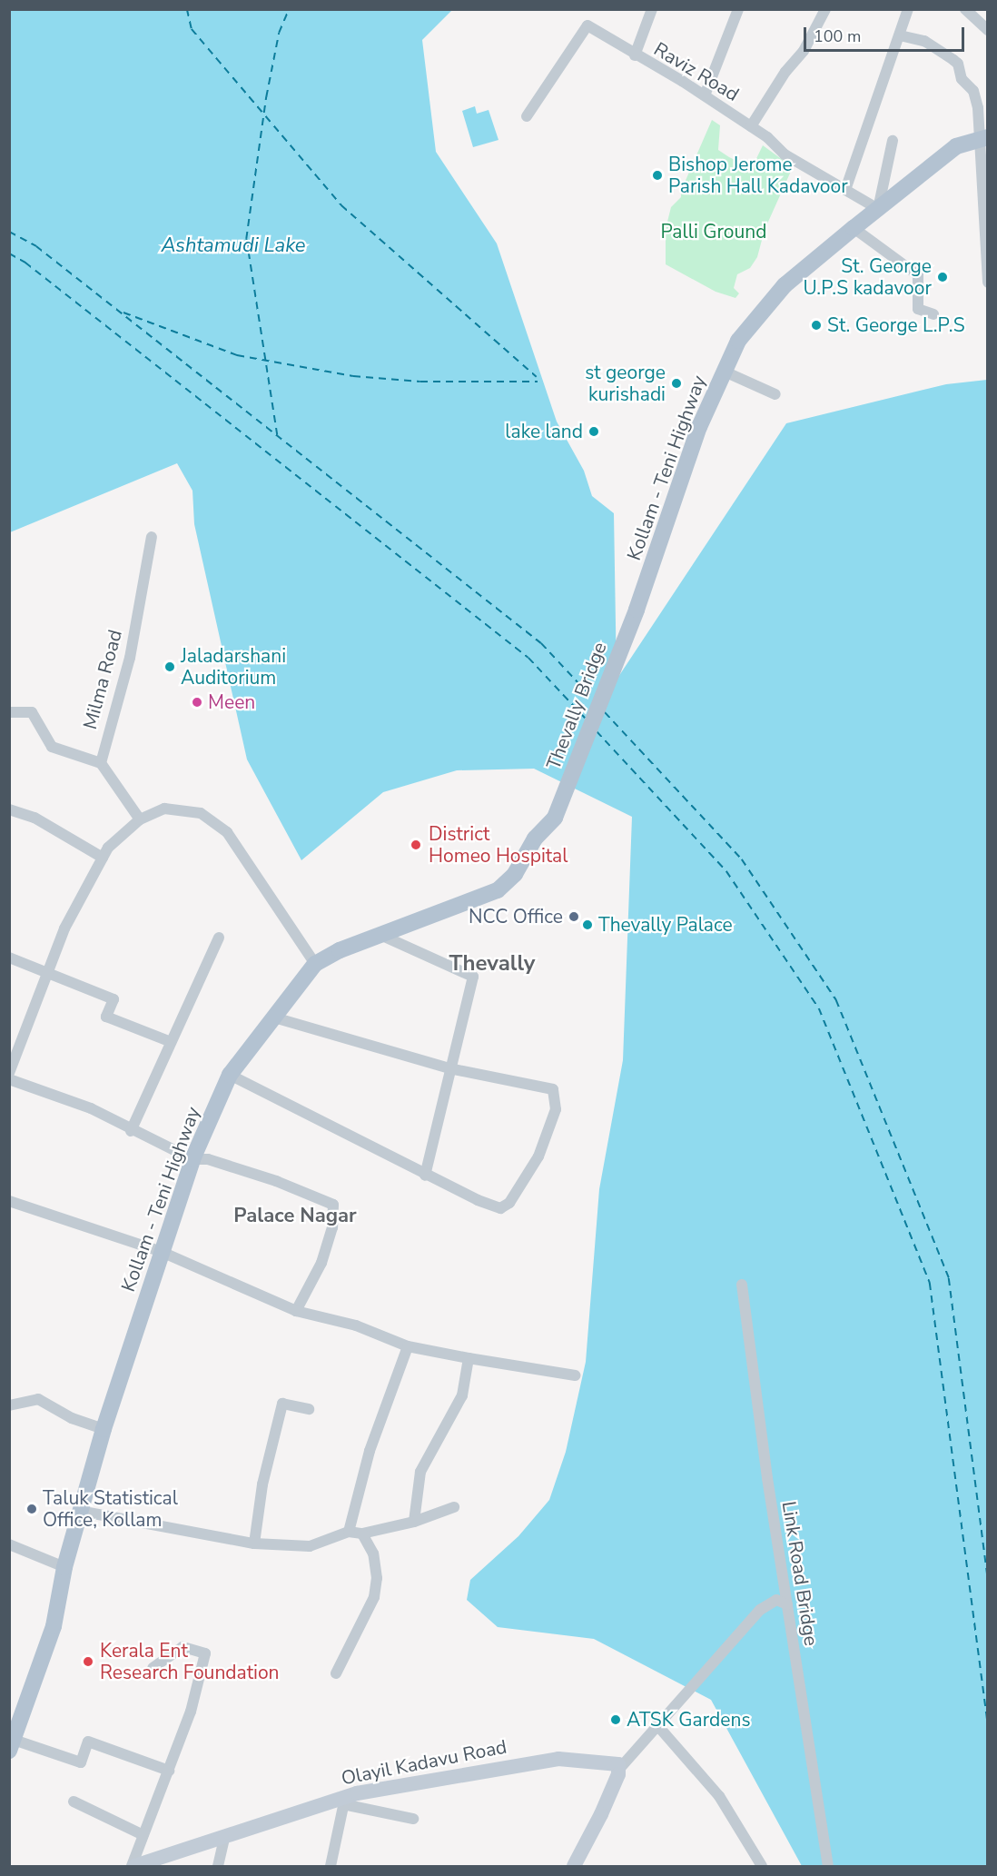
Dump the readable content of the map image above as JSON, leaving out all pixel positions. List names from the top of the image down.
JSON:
{
  "streets": {
    "main road": ["Kollam - Teni Highway", "Thevally Bridge"],
    "street": [
      "Raviz Road",
      "Milma Road",
      "Link Road Bridge",
      "Olayil Kadavu Road"
    ]
  },
  "crossings": [
    ["Raviz Road", "Kollam - Teni Highway"],
    ["Kollam - Teni Highway", "Thevally Bridge"]
  ],
  "districts": ["Thevally", "Palace Nagar"],
  "water": ["Ashtamudi Lake"],
  "parks": ["Palli Ground"],
  "places": [
    "Bishop Jerome Parish Hall Kadavoor",
    "St. George U.P.S kadavoor",
    "St. George L.P.S",
    "st george kurishadi",
    "lake land",
    "Jaladarshani Auditorium",
    "Meen",
    "District Homeo Hospital",
    "NCC Office",
    "Thevally Palace",
    "Taluk Statistical Office, Kollam",
    "Kerala Ent Research Foundation",
    "ATSK Gardens"
  ],
  "scale_bar": "100 m"
}
